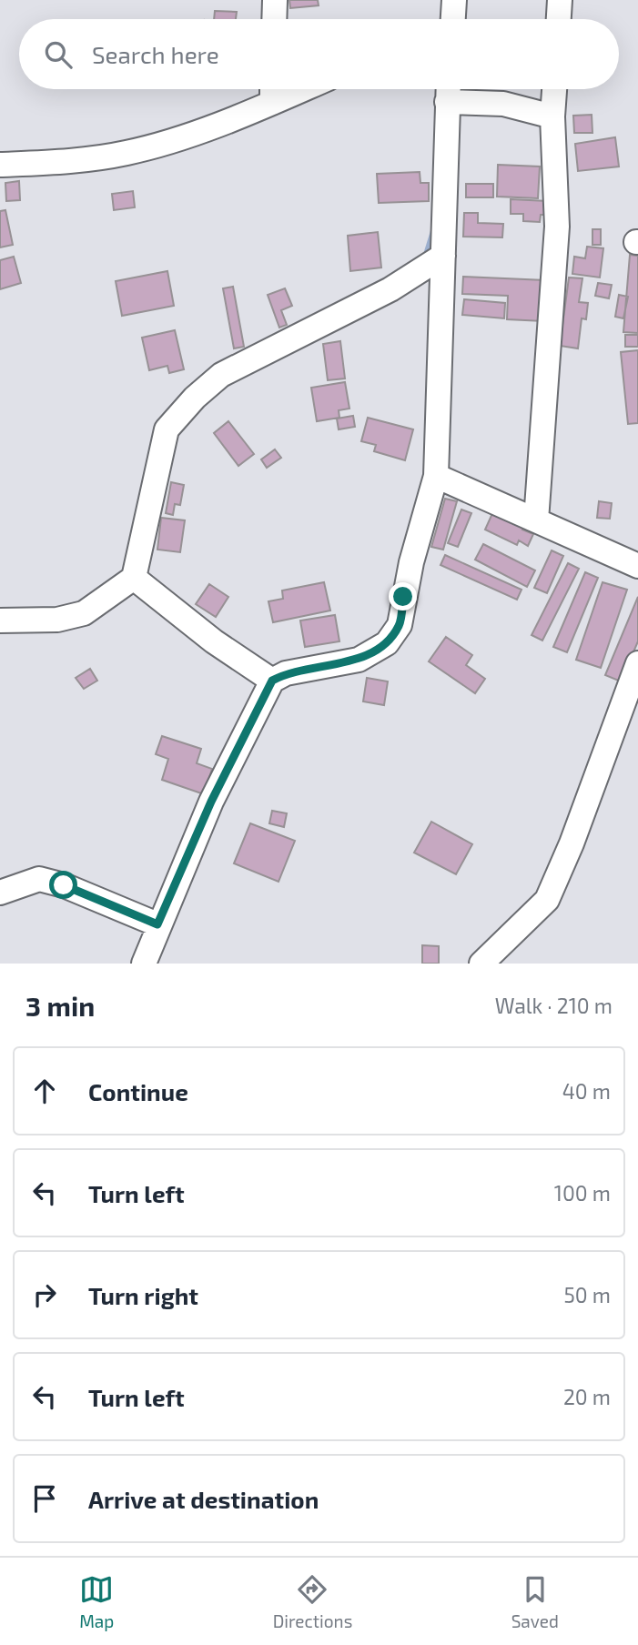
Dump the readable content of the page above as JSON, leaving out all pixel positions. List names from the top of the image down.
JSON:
{
  "page": {
    "search": "Search here",
    "heading": ["3 min", "Walk · 210 m"],
    "list": [
      ["Continue", "40 m"],
      ["Turn left", "100 m"],
      ["Turn right", "50 m"],
      ["Turn left", "20 m"],
      "Arrive at destination"
    ],
    "nav": ["Map", "Directions", "Saved"]
  }
}
